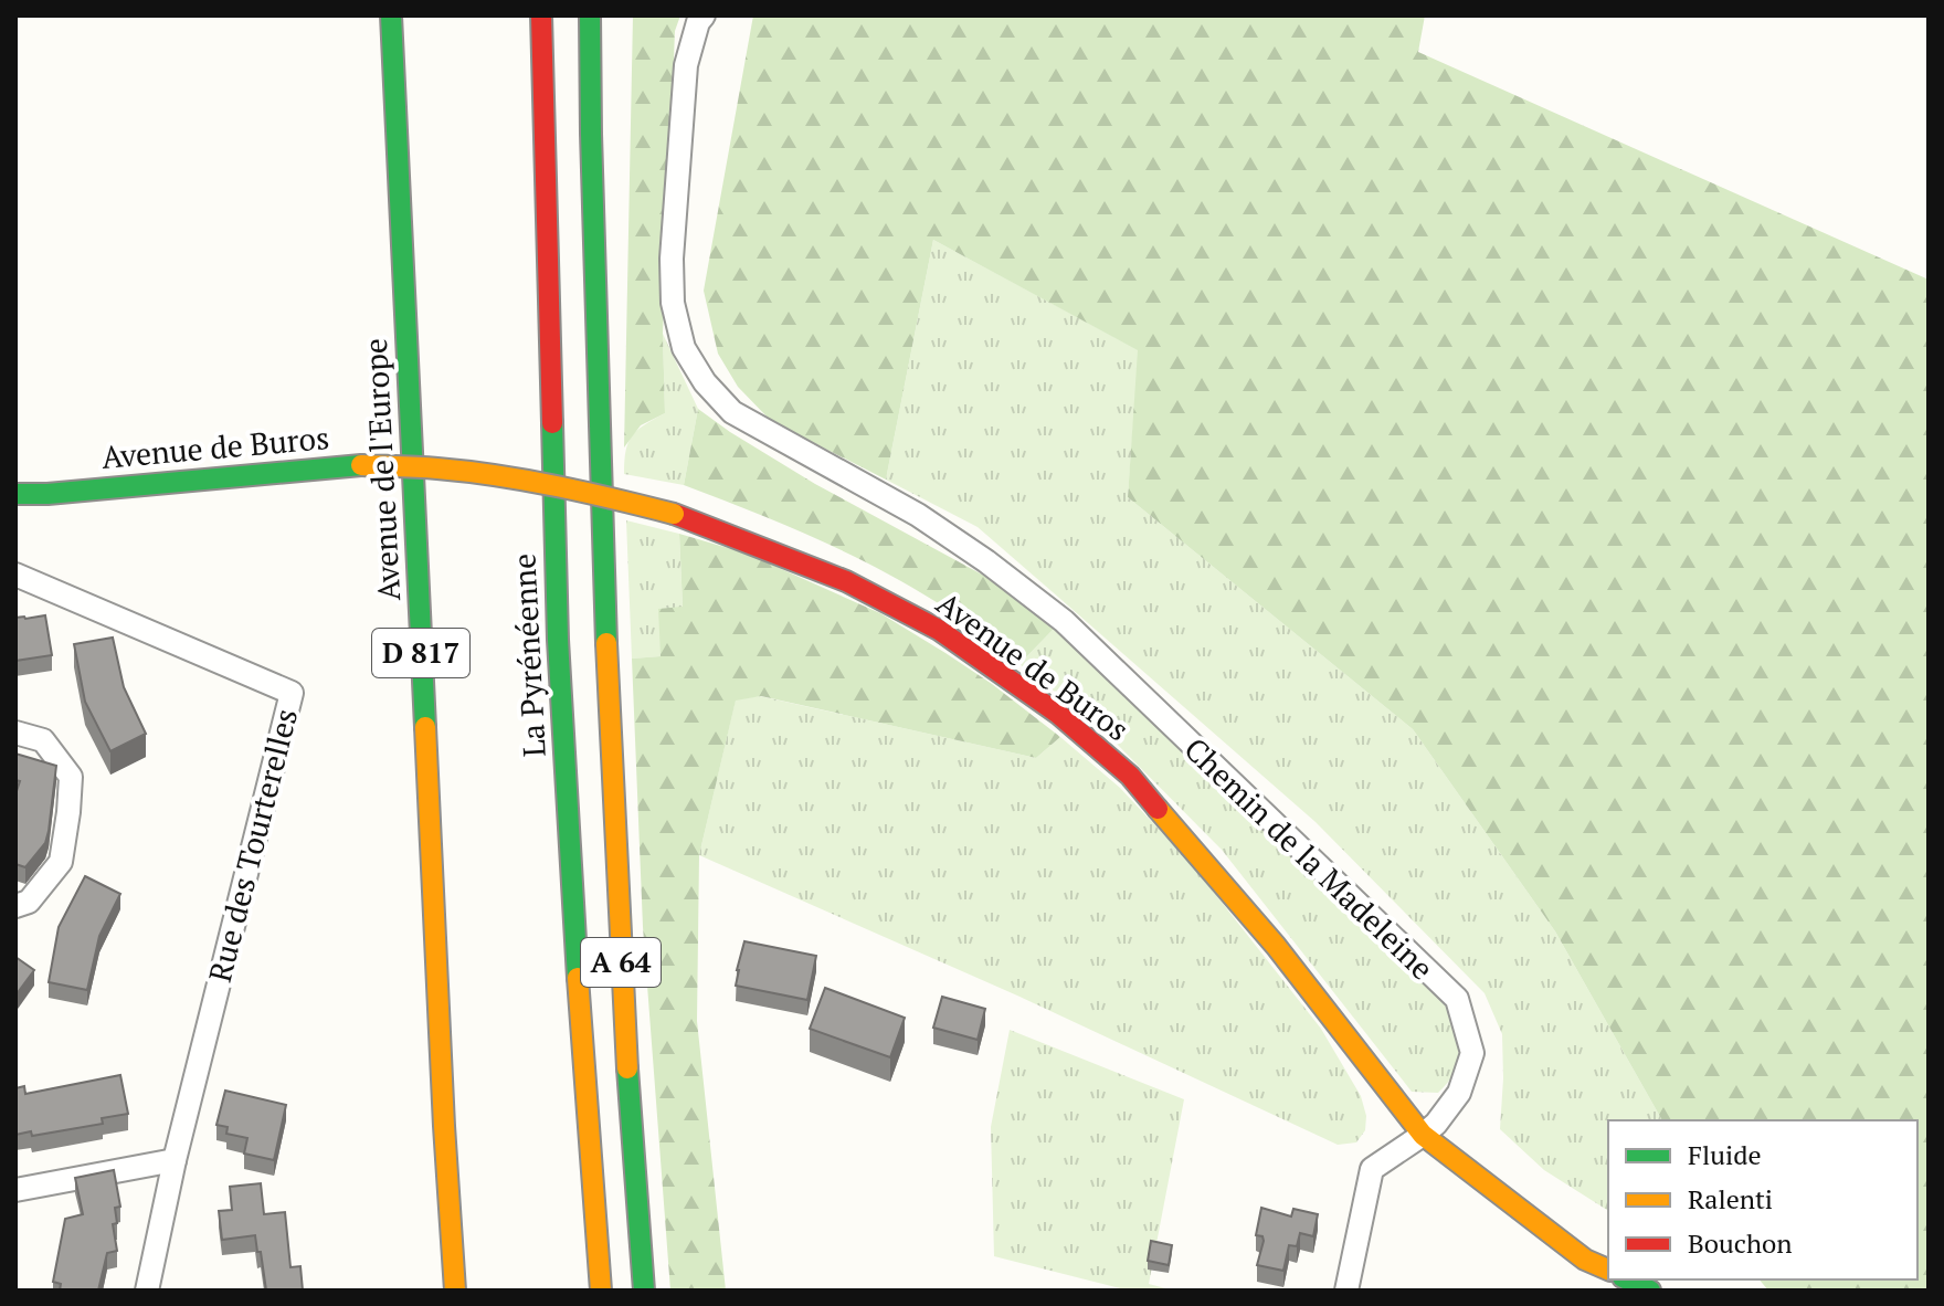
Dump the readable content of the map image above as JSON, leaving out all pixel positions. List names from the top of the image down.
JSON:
{
  "streets": {
    "main road": [
      "Avenue de Buros",
      "Avenue de l'Europe",
      "D 817",
      "La Pyrénéenne",
      "A 64"
    ],
    "street": ["Rue des Tourterelles", "Chemin de la Madeleine"]
  },
  "crossings": [
    ["Avenue de Buros", "Chemin de la Madeleine"]
  ],
  "legend": ["Fluide", "Ralenti", "Bouchon"]
}
